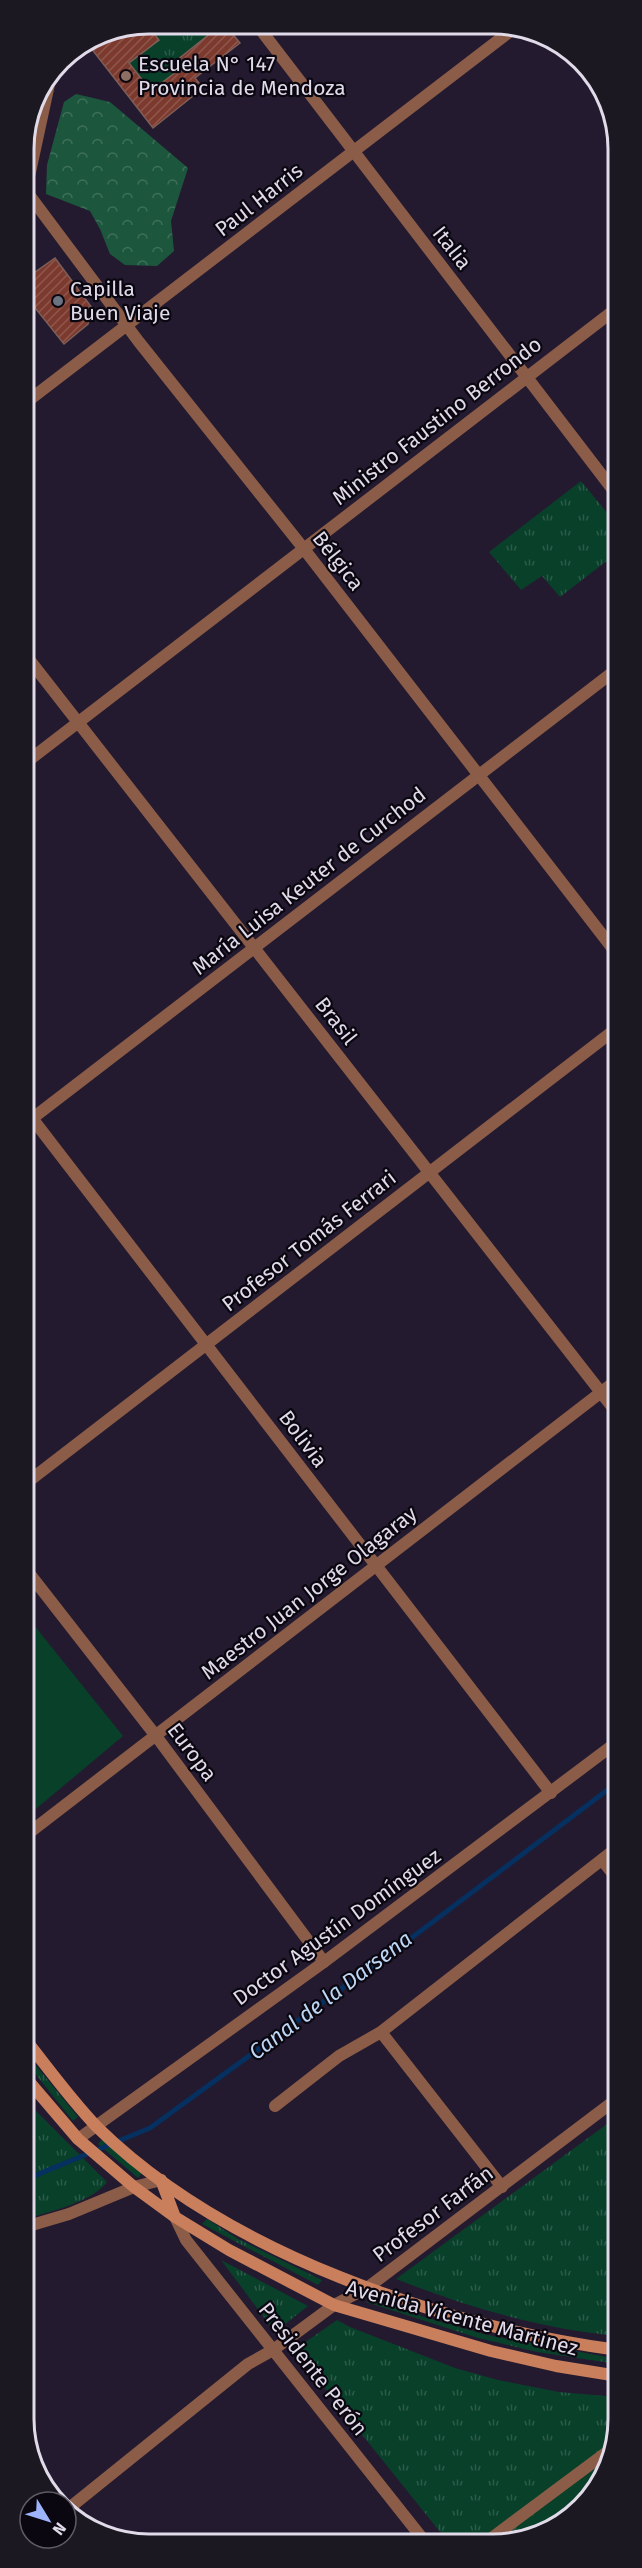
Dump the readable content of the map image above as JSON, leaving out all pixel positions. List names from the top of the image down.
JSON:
{
  "streets": {
    "main road": ["Avenida Vicente Martinez"],
    "street": [
      "Paul Harris",
      "Italia",
      "Ministro Faustino Berrondo",
      "Bélgica",
      "María Luisa Keuter de Curchod",
      "Brasil",
      "Profesor Tomás Ferrari",
      "Bolivia",
      "Maestro Juan Jorge Olagaray",
      "Europa",
      "Doctor Agustín Domínguez",
      "Profesor Farfán",
      "Presidente Perón"
    ]
  },
  "crossings": [
    ["Paul Harris", "Italia"],
    ["Paul Harris", "Bélgica"],
    ["Italia", "Ministro Faustino Berrondo"],
    ["Ministro Faustino Berrondo", "Bélgica"],
    ["Ministro Faustino Berrondo", "Brasil"],
    ["Bélgica", "María Luisa Keuter de Curchod"],
    ["María Luisa Keuter de Curchod", "Brasil"],
    ["Brasil", "Profesor Tomás Ferrari"],
    ["Brasil", "Maestro Juan Jorge Olagaray"],
    ["Profesor Tomás Ferrari", "Bolivia"],
    ["Bolivia", "Maestro Juan Jorge Olagaray"],
    ["Bolivia", "Doctor Agustín Domínguez"],
    ["Maestro Juan Jorge Olagaray", "Europa"],
    ["Europa", "Doctor Agustín Domínguez"],
    ["Doctor Agustín Domínguez", "Avenida Vicente Martinez"],
    ["Profesor Farfán", "Avenida Vicente Martinez"],
    ["Profesor Farfán", "Presidente Perón"],
    ["Avenida Vicente Martinez", "Presidente Perón"]
  ],
  "water": ["Canal de la Darsena"],
  "places": ["Escuela N° 147 Provincia de Mendoza", "Capilla Buen Viaje"],
  "north": "bottom right"
}
